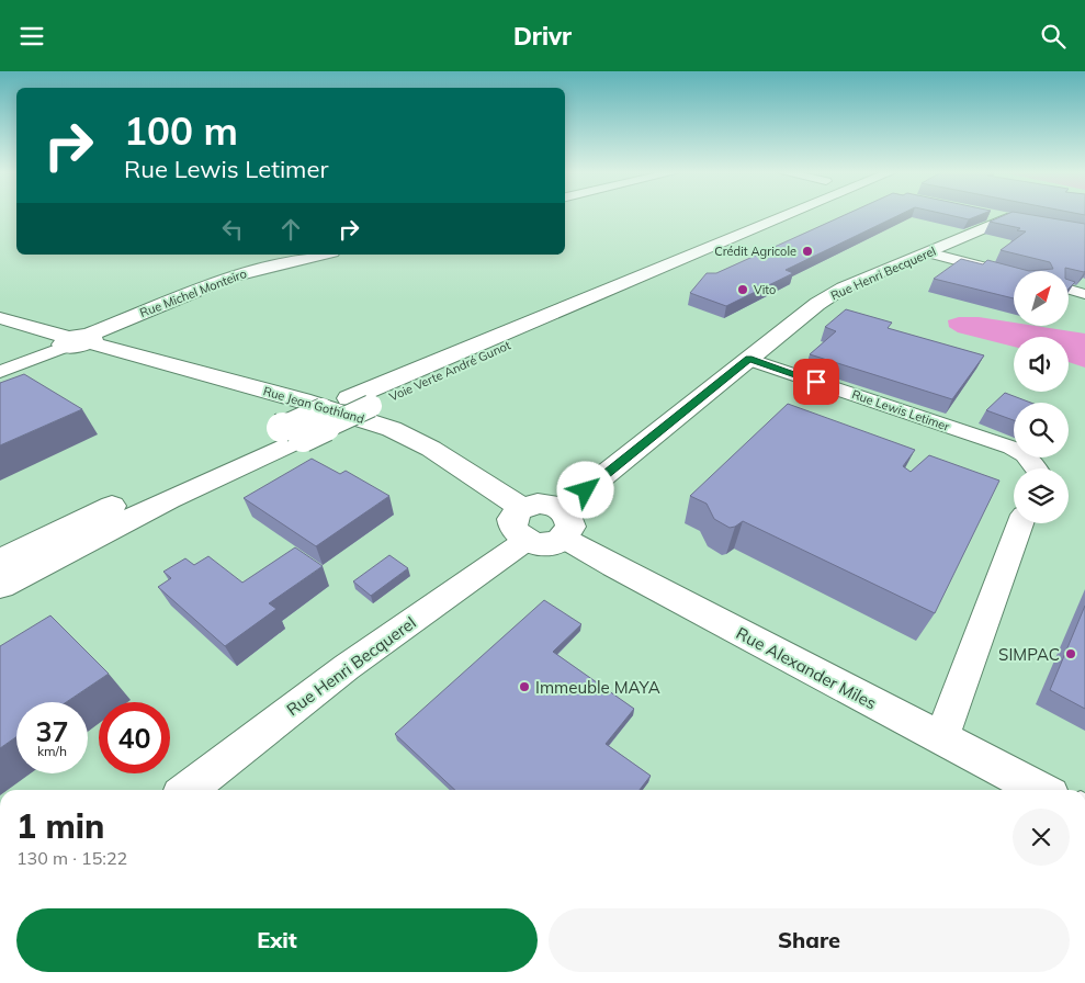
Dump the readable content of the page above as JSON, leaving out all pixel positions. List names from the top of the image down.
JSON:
{
  "streets": {
    "main road": [
      "Rue Henri Becquerel",
      "Rue Michel Monteiro",
      "Voie Verte André Gunot",
      "Rue Jean Gothland"
    ],
    "street": ["Rue Lewis Letimer", "Rue Alexander Miles"]
  },
  "crossings": [
    ["Rue Henri Becquerel", "Rue Jean Gothland"],
    ["Rue Henri Becquerel", "Rue Lewis Letimer"],
    ["Rue Henri Becquerel", "Rue Alexander Miles"],
    ["Rue Michel Monteiro", "Rue Jean Gothland"],
    ["Rue Jean Gothland", "Rue Alexander Miles"]
  ],
  "places": [
    "Crédit Agricole",
    "Vito",
    "SIMPAC",
    "Immeuble MAYA"
  ],
  "north": "top right",
  "page": {
    "header": "Drivr",
    "turn": ["100 m", "Rue Lewis Letimer"],
    "speed": "37 km/h",
    "limit": "40",
    "heading": ["1 min", "130 m · 15:22"],
    "buttons": ["Exit", "Share"]
  }
}
